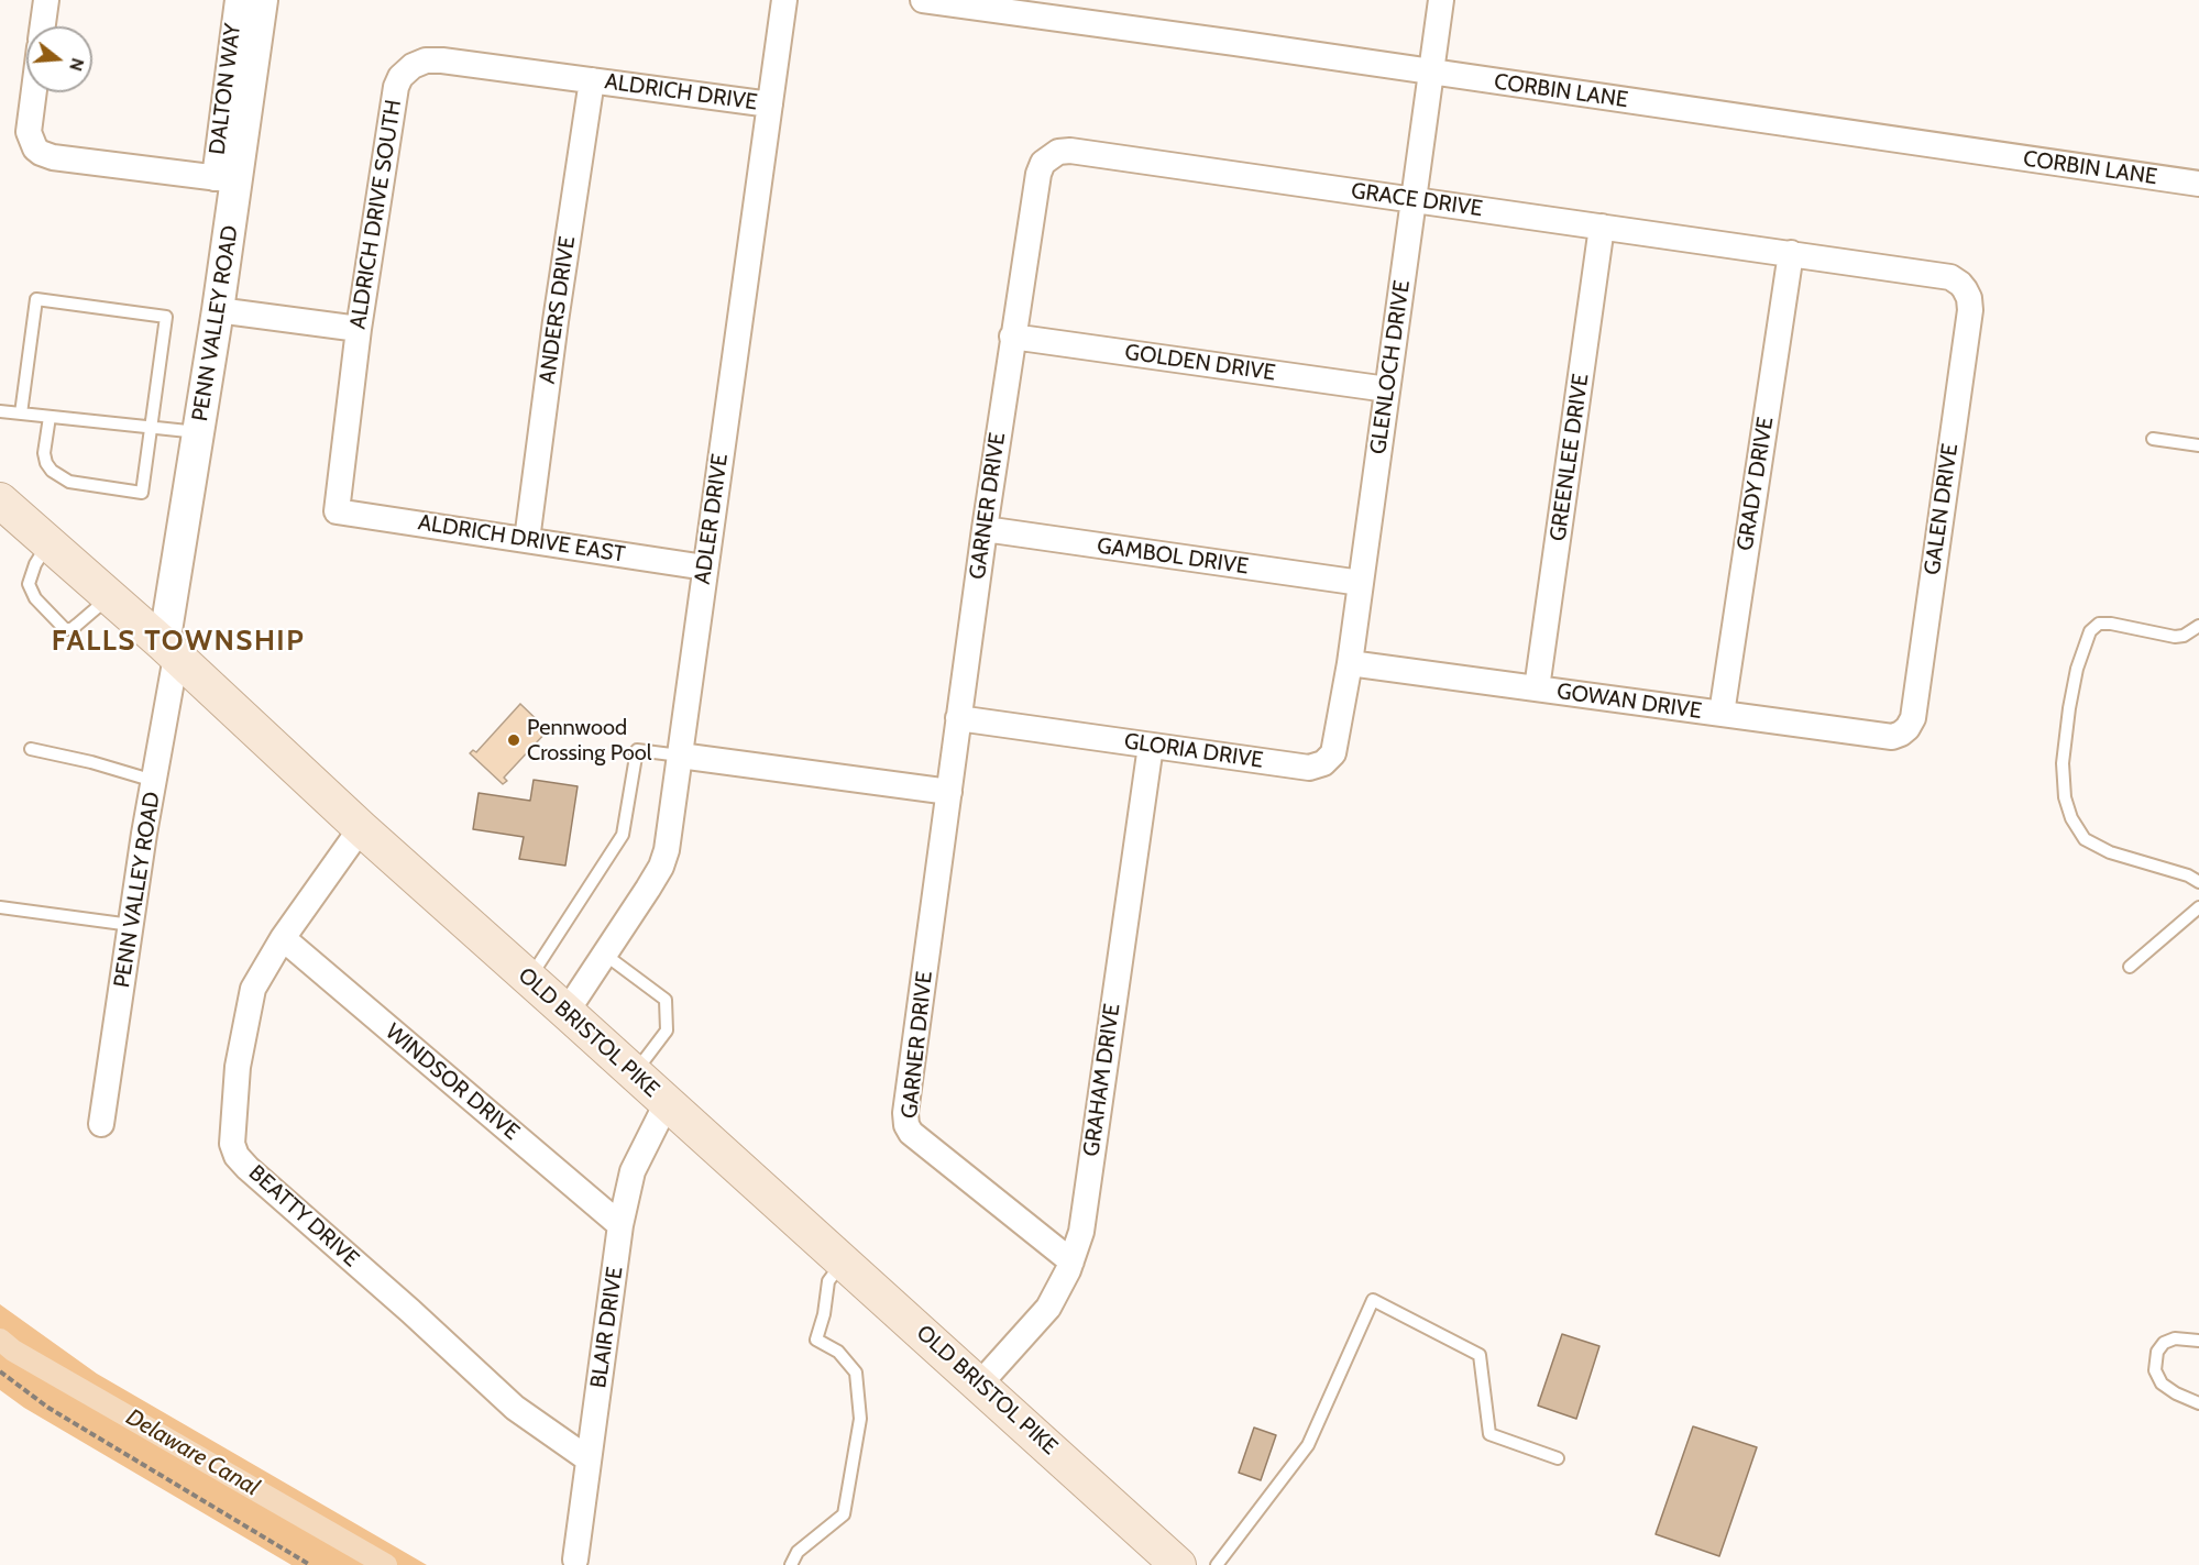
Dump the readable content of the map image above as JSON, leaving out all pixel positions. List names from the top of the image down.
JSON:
{
  "streets": {
    "main road": ["OLD BRISTOL PIKE"],
    "street": [
      "DALTON WAY",
      "CORBIN LANE",
      "ALDRICH DRIVE",
      "GRACE DRIVE",
      "ALDRICH DRIVE SOUTH",
      "ANDERS DRIVE",
      "PENN VALLEY ROAD",
      "GOLDEN DRIVE",
      "GLENLOCH DRIVE",
      "GREENLEE DRIVE",
      "GRADY DRIVE",
      "GARNER DRIVE",
      "GALEN DRIVE",
      "ADLER DRIVE",
      "ALDRICH DRIVE EAST",
      "GAMBOL DRIVE",
      "GOWAN DRIVE",
      "GLORIA DRIVE",
      "GRAHAM DRIVE",
      "WINDSOR DRIVE",
      "BEATTY DRIVE",
      "BLAIR DRIVE"
    ]
  },
  "crossings": [
    ["DALTON WAY", "PENN VALLEY ROAD"],
    ["CORBIN LANE", "GLENLOCH DRIVE"],
    ["ALDRICH DRIVE", "ALDRICH DRIVE SOUTH"],
    ["ALDRICH DRIVE", "ANDERS DRIVE"],
    ["ALDRICH DRIVE", "ADLER DRIVE"],
    ["GRACE DRIVE", "GOLDEN DRIVE"],
    ["GRACE DRIVE", "GLENLOCH DRIVE"],
    ["GRACE DRIVE", "GREENLEE DRIVE"],
    ["GRACE DRIVE", "GRADY DRIVE"],
    ["GRACE DRIVE", "GARNER DRIVE"],
    ["GRACE DRIVE", "GALEN DRIVE"],
    ["ALDRICH DRIVE SOUTH", "ANDERS DRIVE"],
    ["ALDRICH DRIVE SOUTH", "ALDRICH DRIVE EAST"],
    ["ANDERS DRIVE", "ALDRICH DRIVE EAST"],
    ["PENN VALLEY ROAD", "OLD BRISTOL PIKE"],
    ["GOLDEN DRIVE", "GLENLOCH DRIVE"],
    ["GOLDEN DRIVE", "GARNER DRIVE"],
    ["GLENLOCH DRIVE", "GAMBOL DRIVE"],
    ["GLENLOCH DRIVE", "GOWAN DRIVE"],
    ["GLENLOCH DRIVE", "GLORIA DRIVE"],
    ["GREENLEE DRIVE", "GOWAN DRIVE"],
    ["GRADY DRIVE", "GOWAN DRIVE"],
    ["GARNER DRIVE", "GAMBOL DRIVE"],
    ["GARNER DRIVE", "GLORIA DRIVE"],
    ["GARNER DRIVE", "GRAHAM DRIVE"],
    ["GALEN DRIVE", "GOWAN DRIVE"],
    ["ADLER DRIVE", "ALDRICH DRIVE EAST"],
    ["ADLER DRIVE", "OLD BRISTOL PIKE"],
    ["GOWAN DRIVE", "GLORIA DRIVE"],
    ["GLORIA DRIVE", "GRAHAM DRIVE"],
    ["OLD BRISTOL PIKE", "GRAHAM DRIVE"],
    ["OLD BRISTOL PIKE", "BEATTY DRIVE"],
    ["OLD BRISTOL PIKE", "BLAIR DRIVE"],
    ["WINDSOR DRIVE", "BEATTY DRIVE"],
    ["WINDSOR DRIVE", "BLAIR DRIVE"],
    ["BEATTY DRIVE", "BLAIR DRIVE"]
  ],
  "districts": ["FALLS TOWNSHIP"],
  "water": ["Delaware Canal"],
  "places": ["Pennwood Crossing Pool"],
  "north": "right"
}
